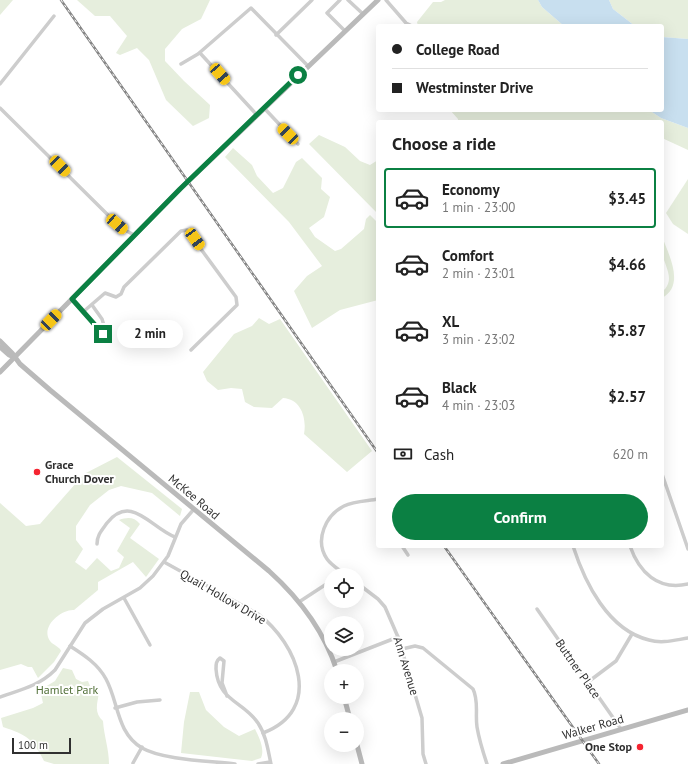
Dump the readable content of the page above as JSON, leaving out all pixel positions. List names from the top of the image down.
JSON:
{
  "streets": {
    "street": [
      "McKee Road",
      "Quail Hollow Drive",
      "Ann Avenue",
      "Buttner Place",
      "Walker Road"
    ]
  },
  "crossings": [
    ["Buttner Place", "Walker Road"]
  ],
  "parks": ["Hamlet Park"],
  "places": ["Grace Church Dover", "One Stop"],
  "scale_bar": "100 m",
  "page": {
    "banner": ["College Road", "Westminster Drive"],
    "heading": "Choose a ride",
    "list": [
      {
        "name": "Economy",
        "note": "1 min · 23:00",
        "value": "$3.45"
      },
      {
        "name": "Comfort",
        "note": "2 min · 23:01",
        "value": "$4.66"
      },
      {
        "name": "XL",
        "note": "3 min · 23:02",
        "value": "$5.87"
      },
      {
        "name": "Black",
        "note": "4 min · 23:03",
        "value": "$2.57"
      }
    ],
    "bubble": "2 min",
    "pay": ["Cash", "620 m"],
    "buttons": "Confirm",
    "map_buttons": ["+", "−"],
    "scale": "100 m"
  }
}
